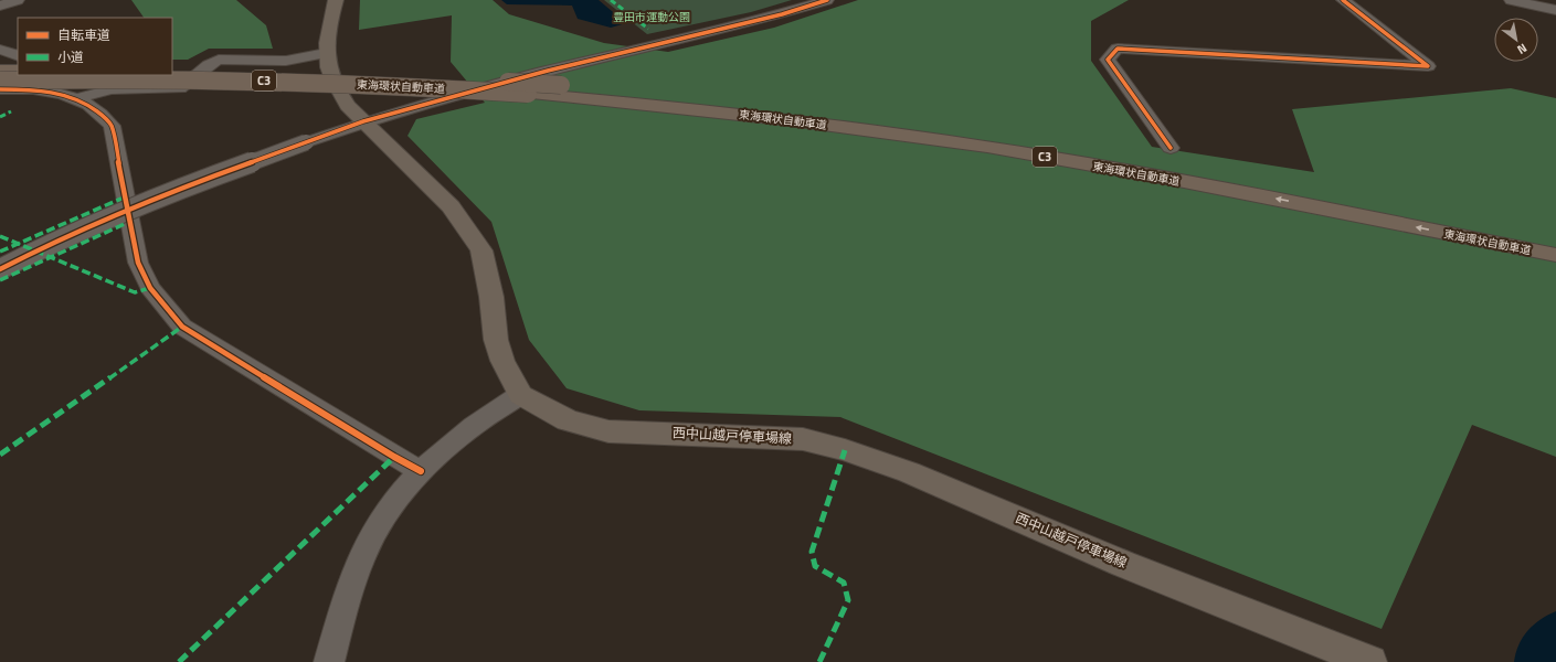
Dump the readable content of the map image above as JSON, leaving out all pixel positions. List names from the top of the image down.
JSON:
{
  "streets": {
    "highway": ["C3", "東海環状自動車道"],
    "main road": ["西中山越戸停車場線"]
  },
  "parks": ["豊田市運動公園"],
  "legend": ["自転車道", "小道"],
  "north": "bottom right"
}
